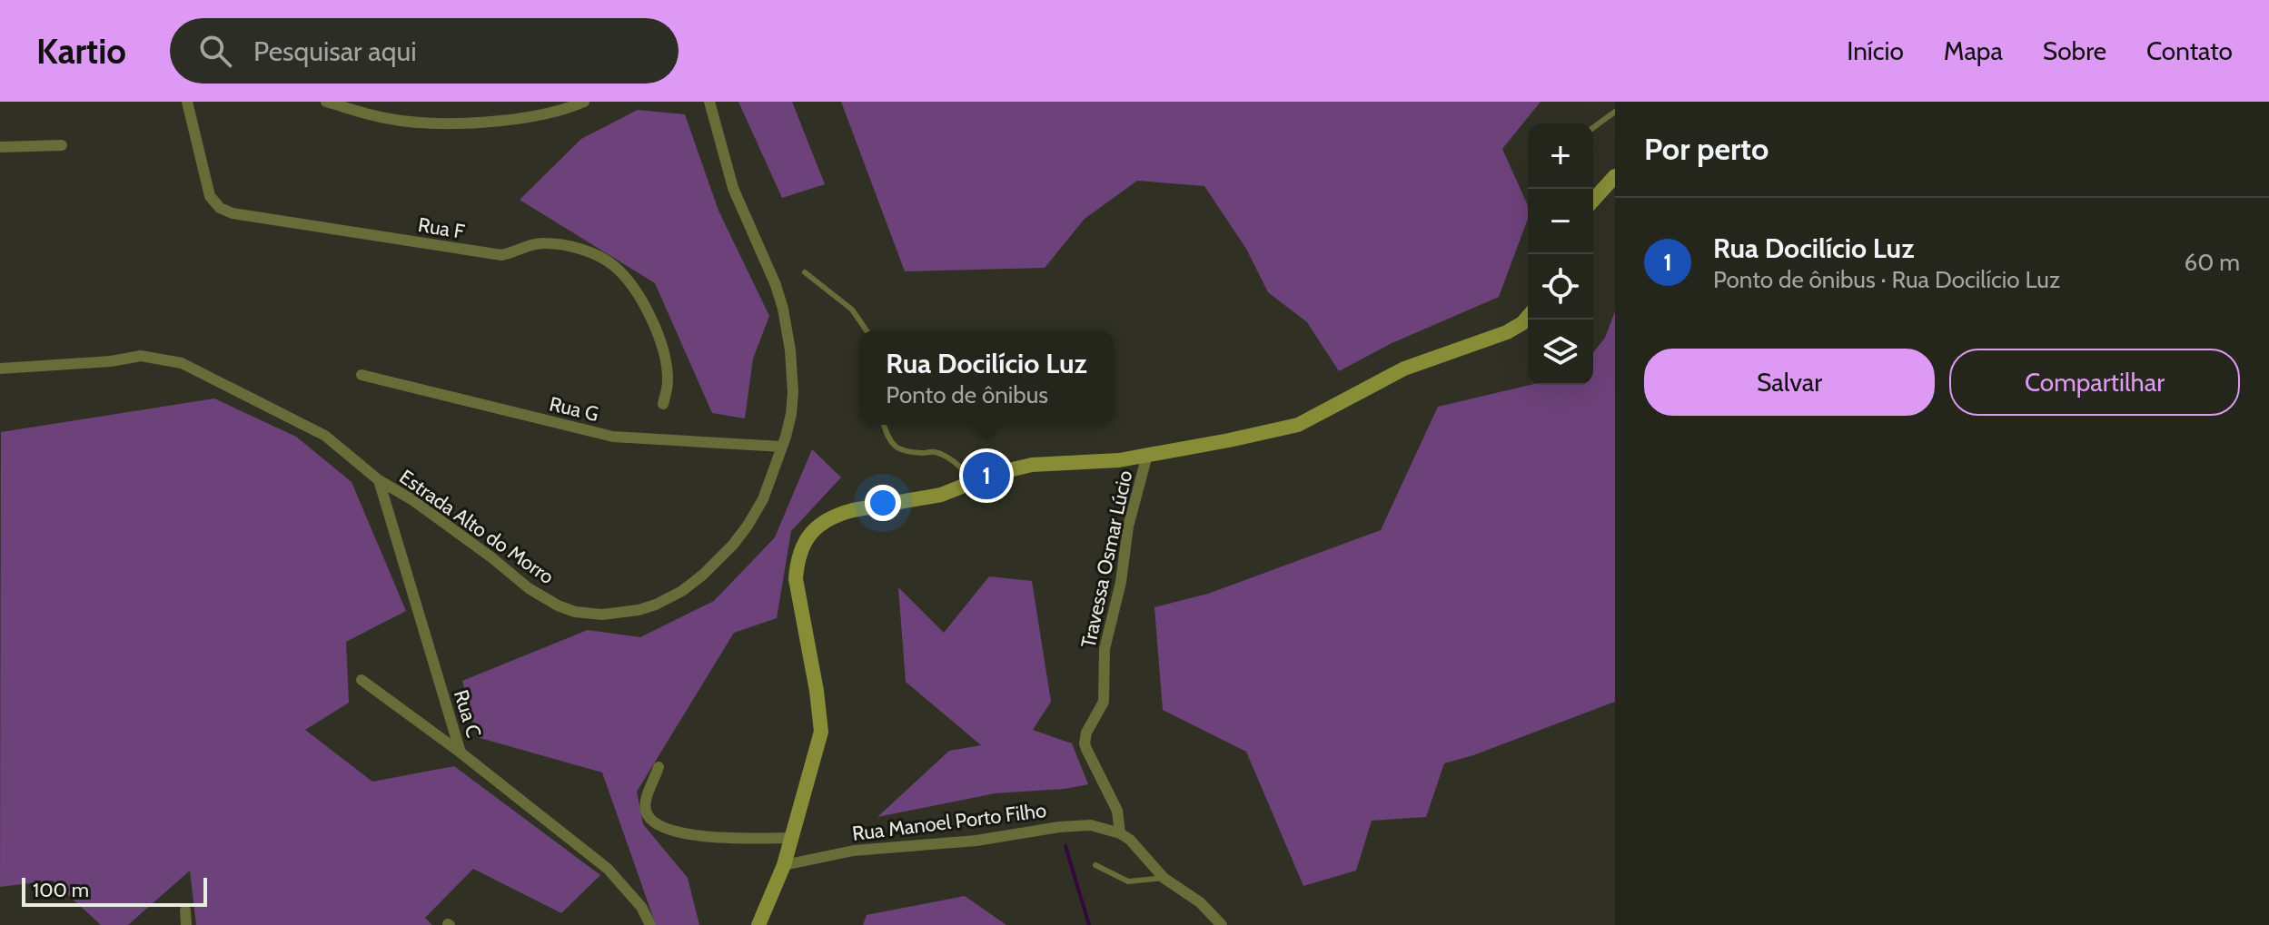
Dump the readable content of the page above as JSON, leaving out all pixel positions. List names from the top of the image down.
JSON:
{
  "streets": {
    "street": [
      "Rua F",
      "Rua G",
      "Estrada Alto do Morro",
      "Travessa Osmar Lúcio",
      "Rua C",
      "Rua Manoel Porto Filho"
    ]
  },
  "crossings": [
    ["Rua G", "Estrada Alto do Morro"],
    ["Estrada Alto do Morro", "Rua C"],
    ["Travessa Osmar Lúcio", "Rua Manoel Porto Filho"]
  ],
  "scale_bar": "100 m",
  "page": {
    "header": "Kartio",
    "search": "Pesquisar aqui",
    "nav": [
      "Início",
      "Mapa",
      "Sobre",
      "Contato"
    ],
    "heading": "Por perto",
    "map_buttons": ["+", "−"],
    "list": [
      {
        "mark": "1",
        "name": "Rua Docilício Luz",
        "note": "Ponto de ônibus · Rua Docilício Luz",
        "value": "60 m"
      }
    ],
    "buttons": ["Salvar", "Compartilhar"],
    "popup": ["Rua Docilício Luz", "Ponto de ônibus"],
    "pins": "1",
    "scale": "100 m"
  }
}
